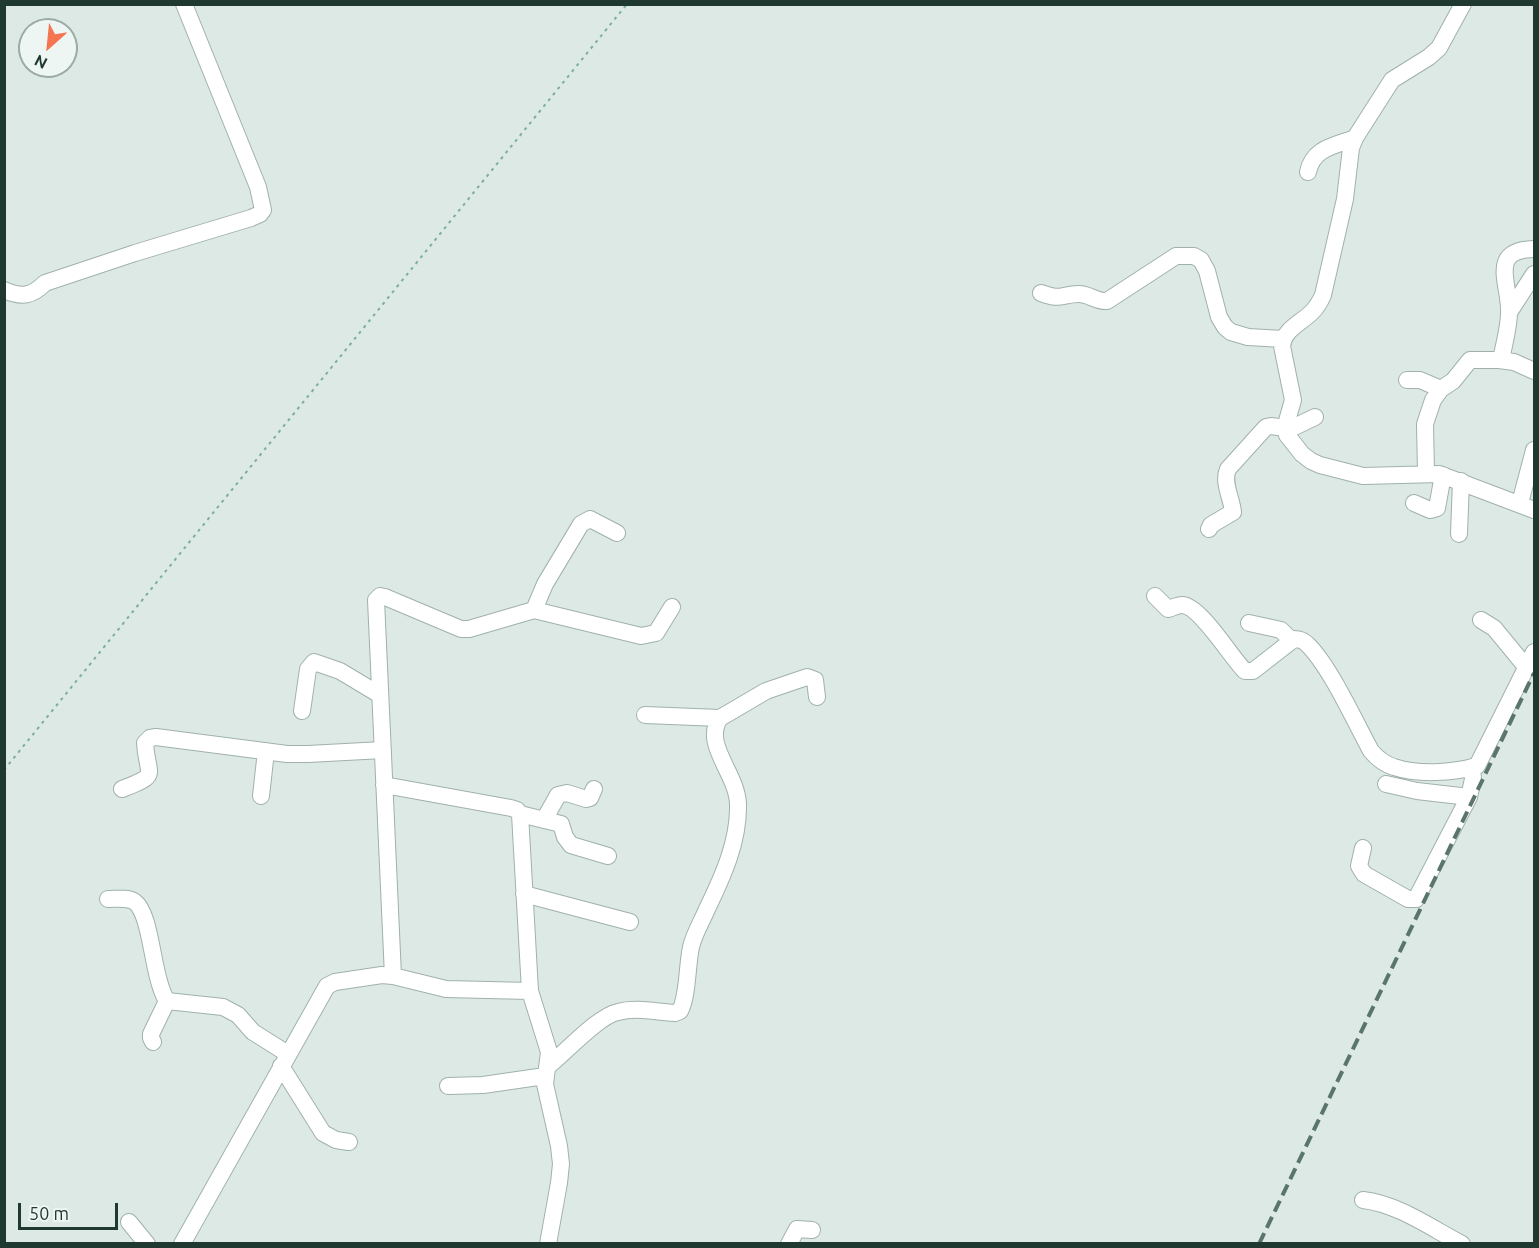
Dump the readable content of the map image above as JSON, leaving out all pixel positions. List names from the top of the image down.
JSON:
{
  "scale_bar": "50 m",
  "north": "bottom left"
}
